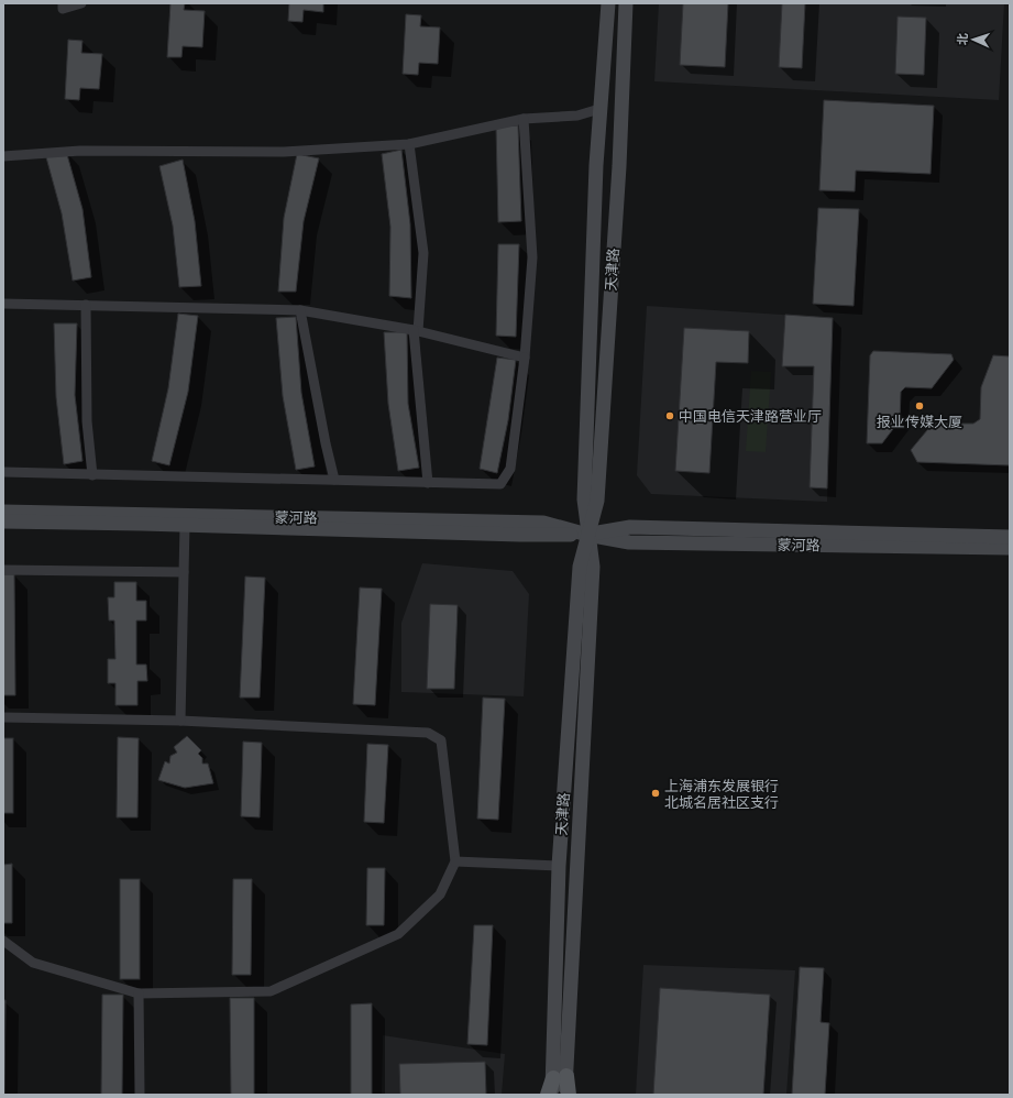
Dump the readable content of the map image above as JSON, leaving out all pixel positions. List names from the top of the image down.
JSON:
{
  "streets": {
    "main road": ["天津路", "蒙河路"]
  },
  "crossings": [
    ["天津路", "蒙河路"]
  ],
  "places": ["报业传媒大厦", "中国电信天津路营业厅", "上海浦东发展银行 北城名居社区支行"],
  "north": "left"
}
